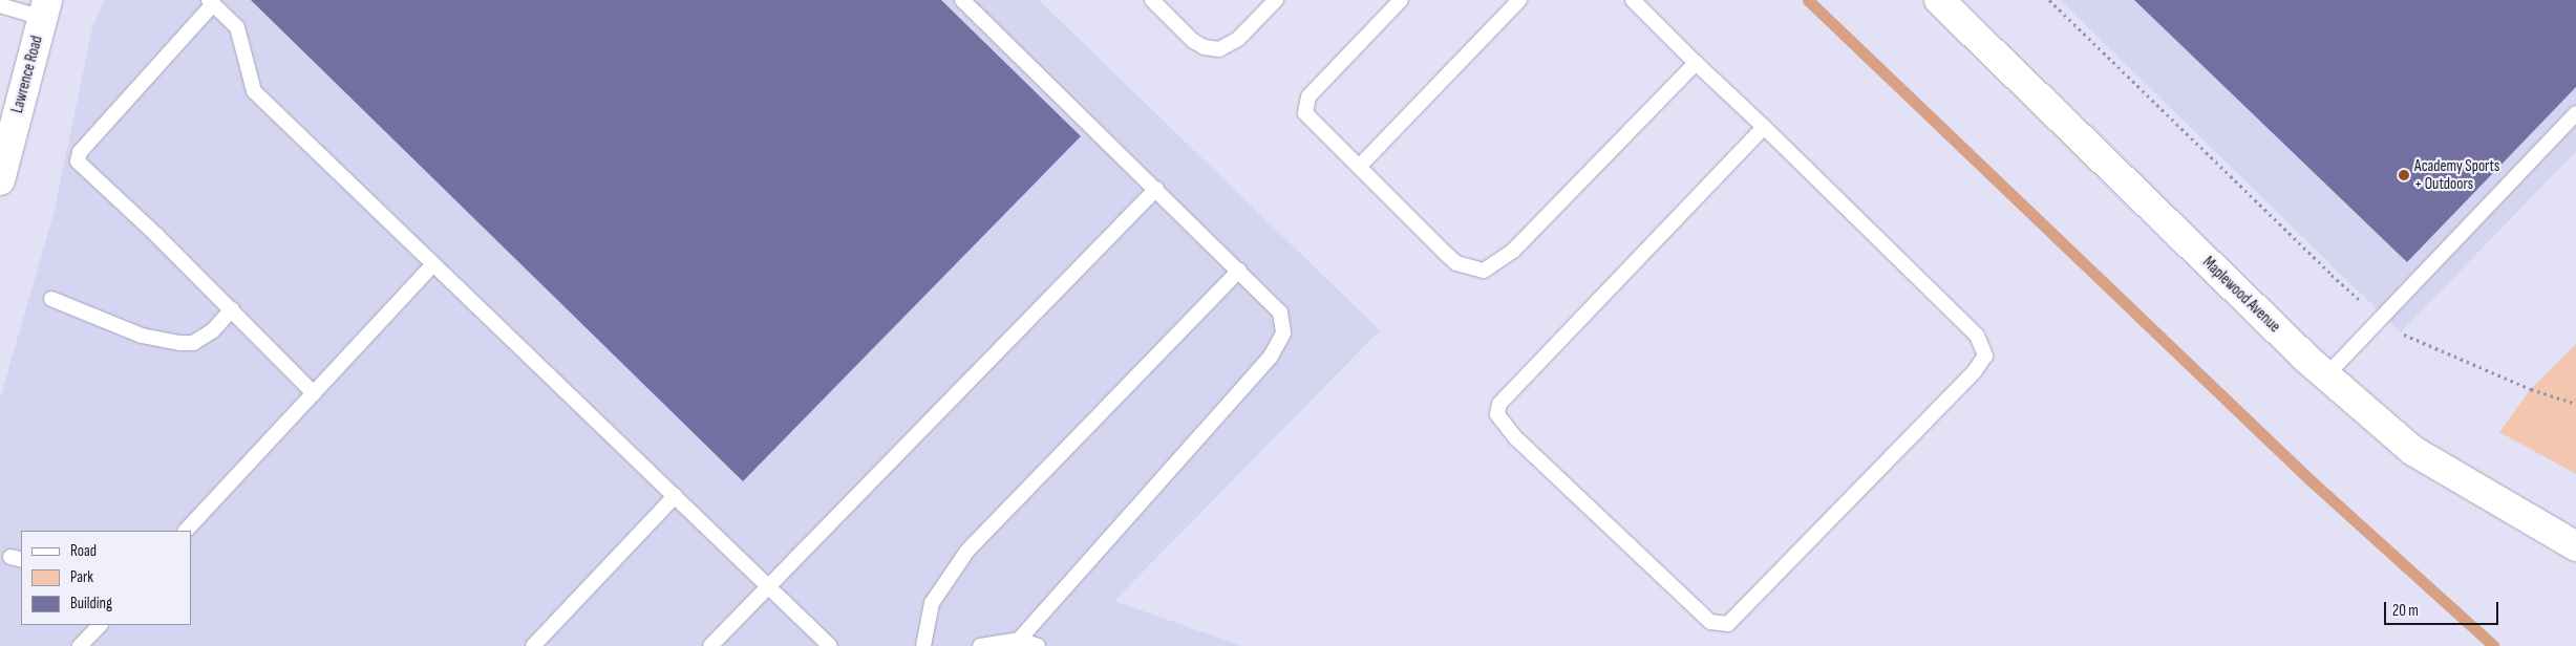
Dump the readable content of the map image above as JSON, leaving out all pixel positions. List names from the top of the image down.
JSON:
{
  "streets": {
    "street": ["Lawrence Road", "Maplewood Avenue"]
  },
  "places": ["Academy Sports + Outdoors"],
  "legend": ["Road", "Park", "Building"],
  "scale_bar": "20 m"
}
